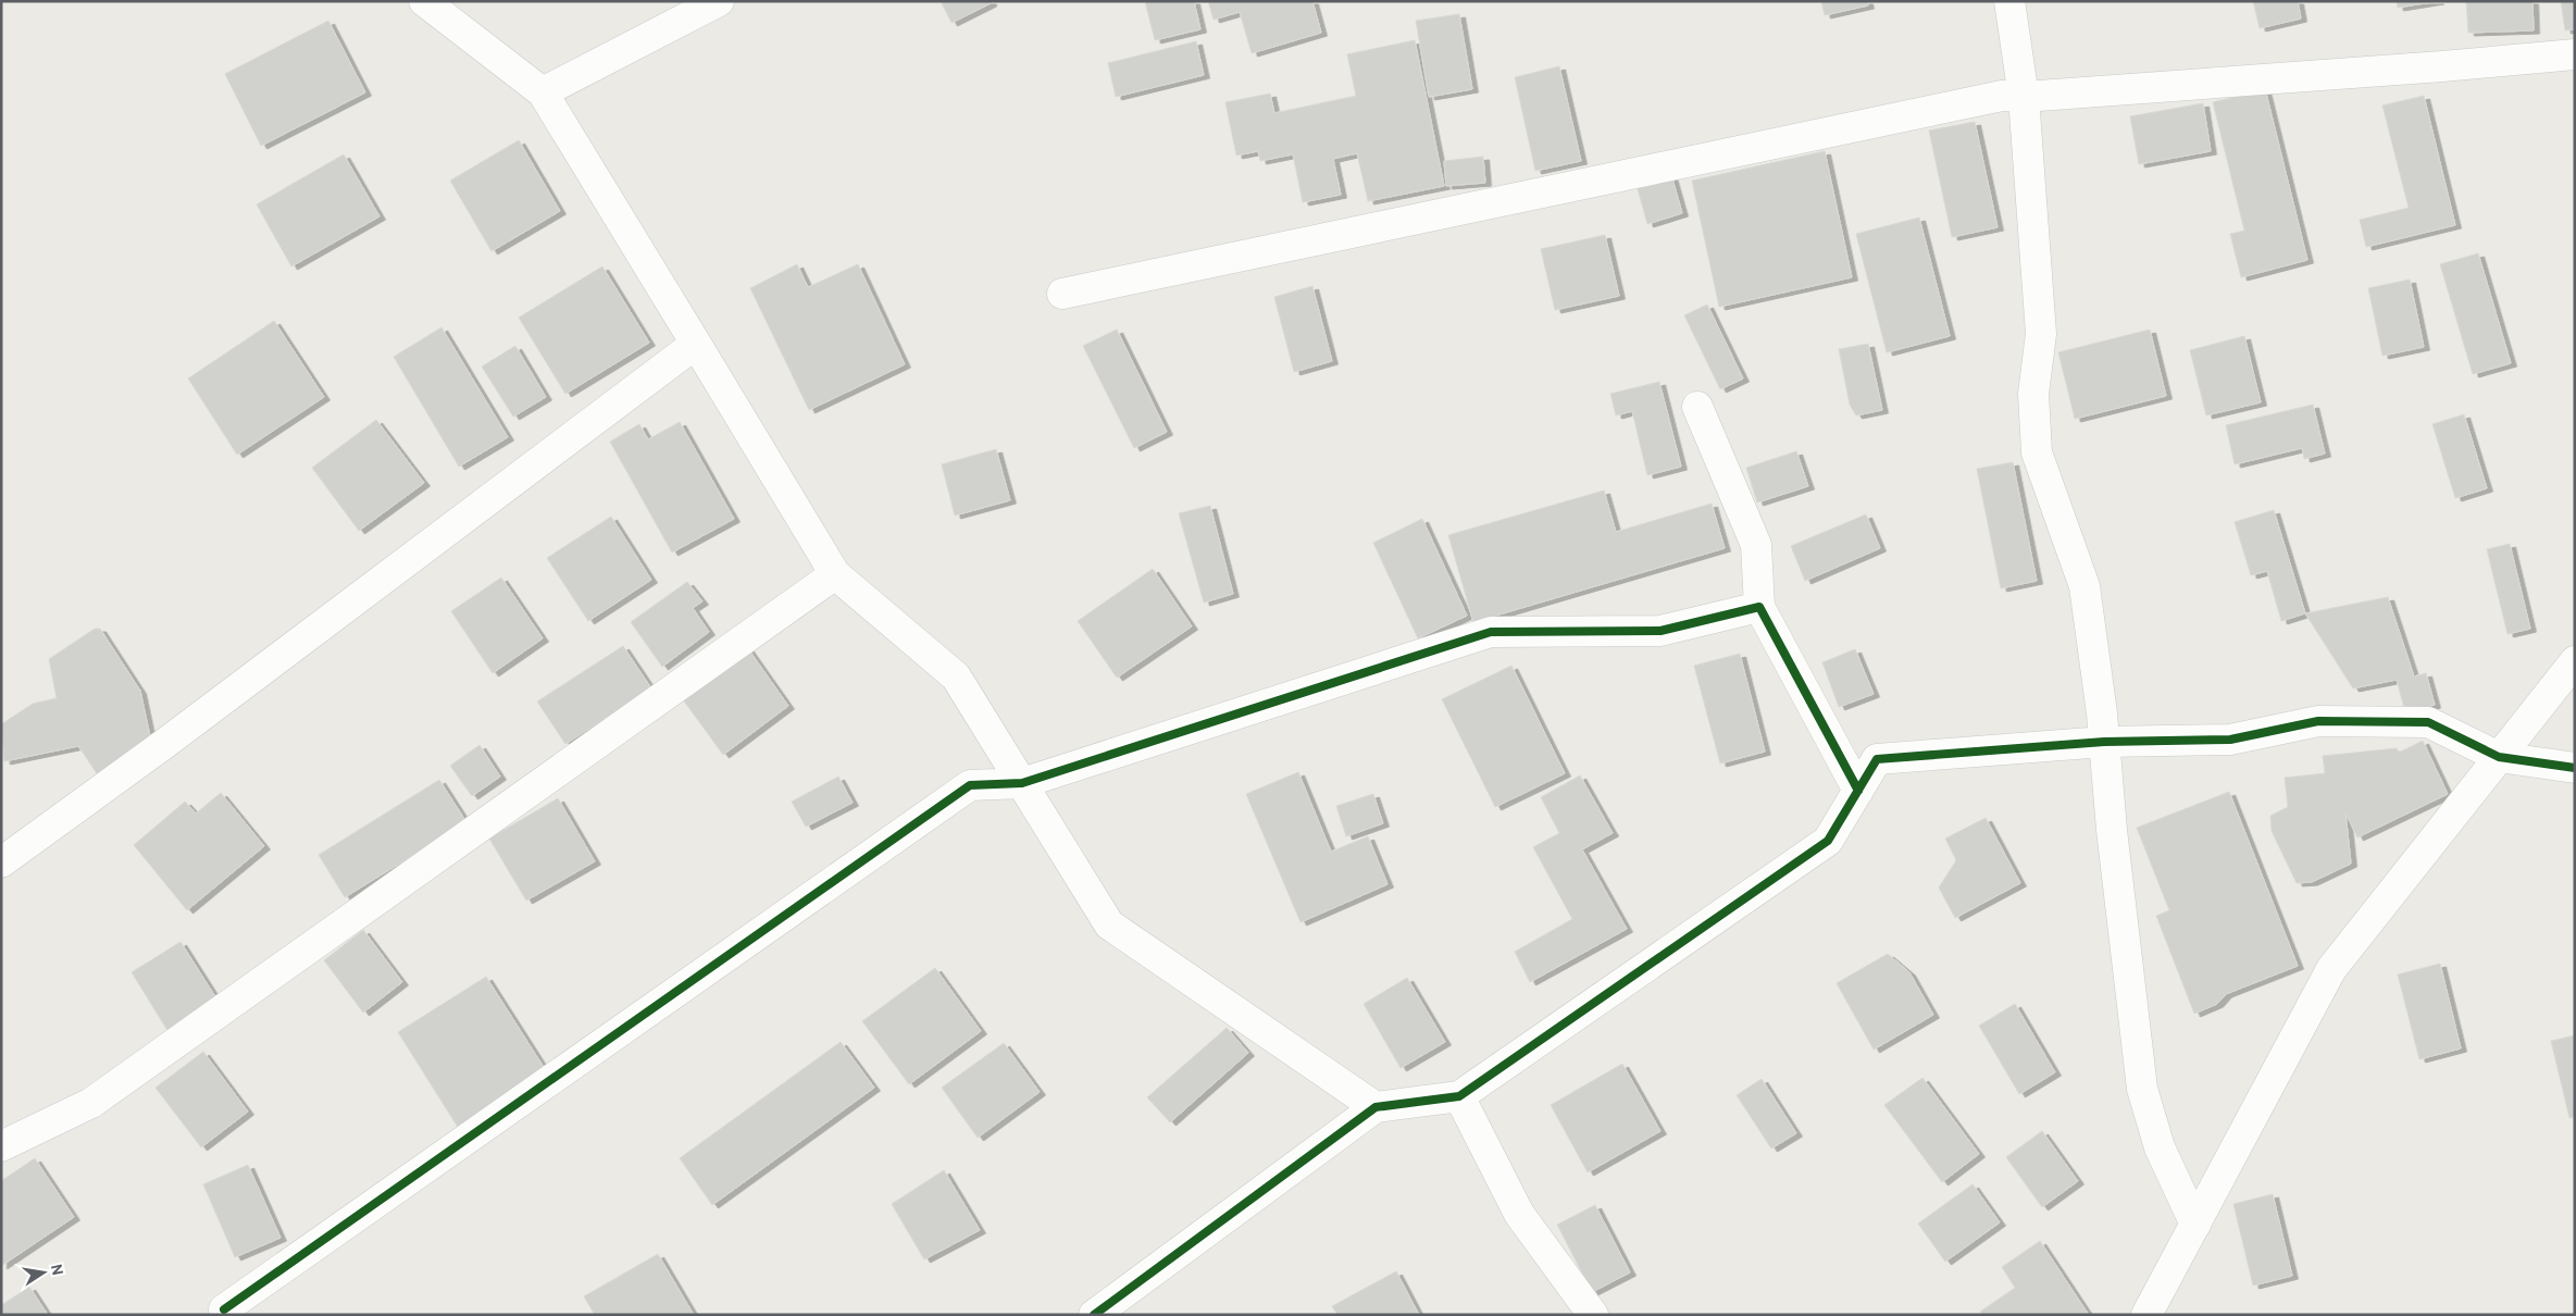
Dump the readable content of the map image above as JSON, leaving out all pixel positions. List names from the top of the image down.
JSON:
{
  "north": "right"
}
